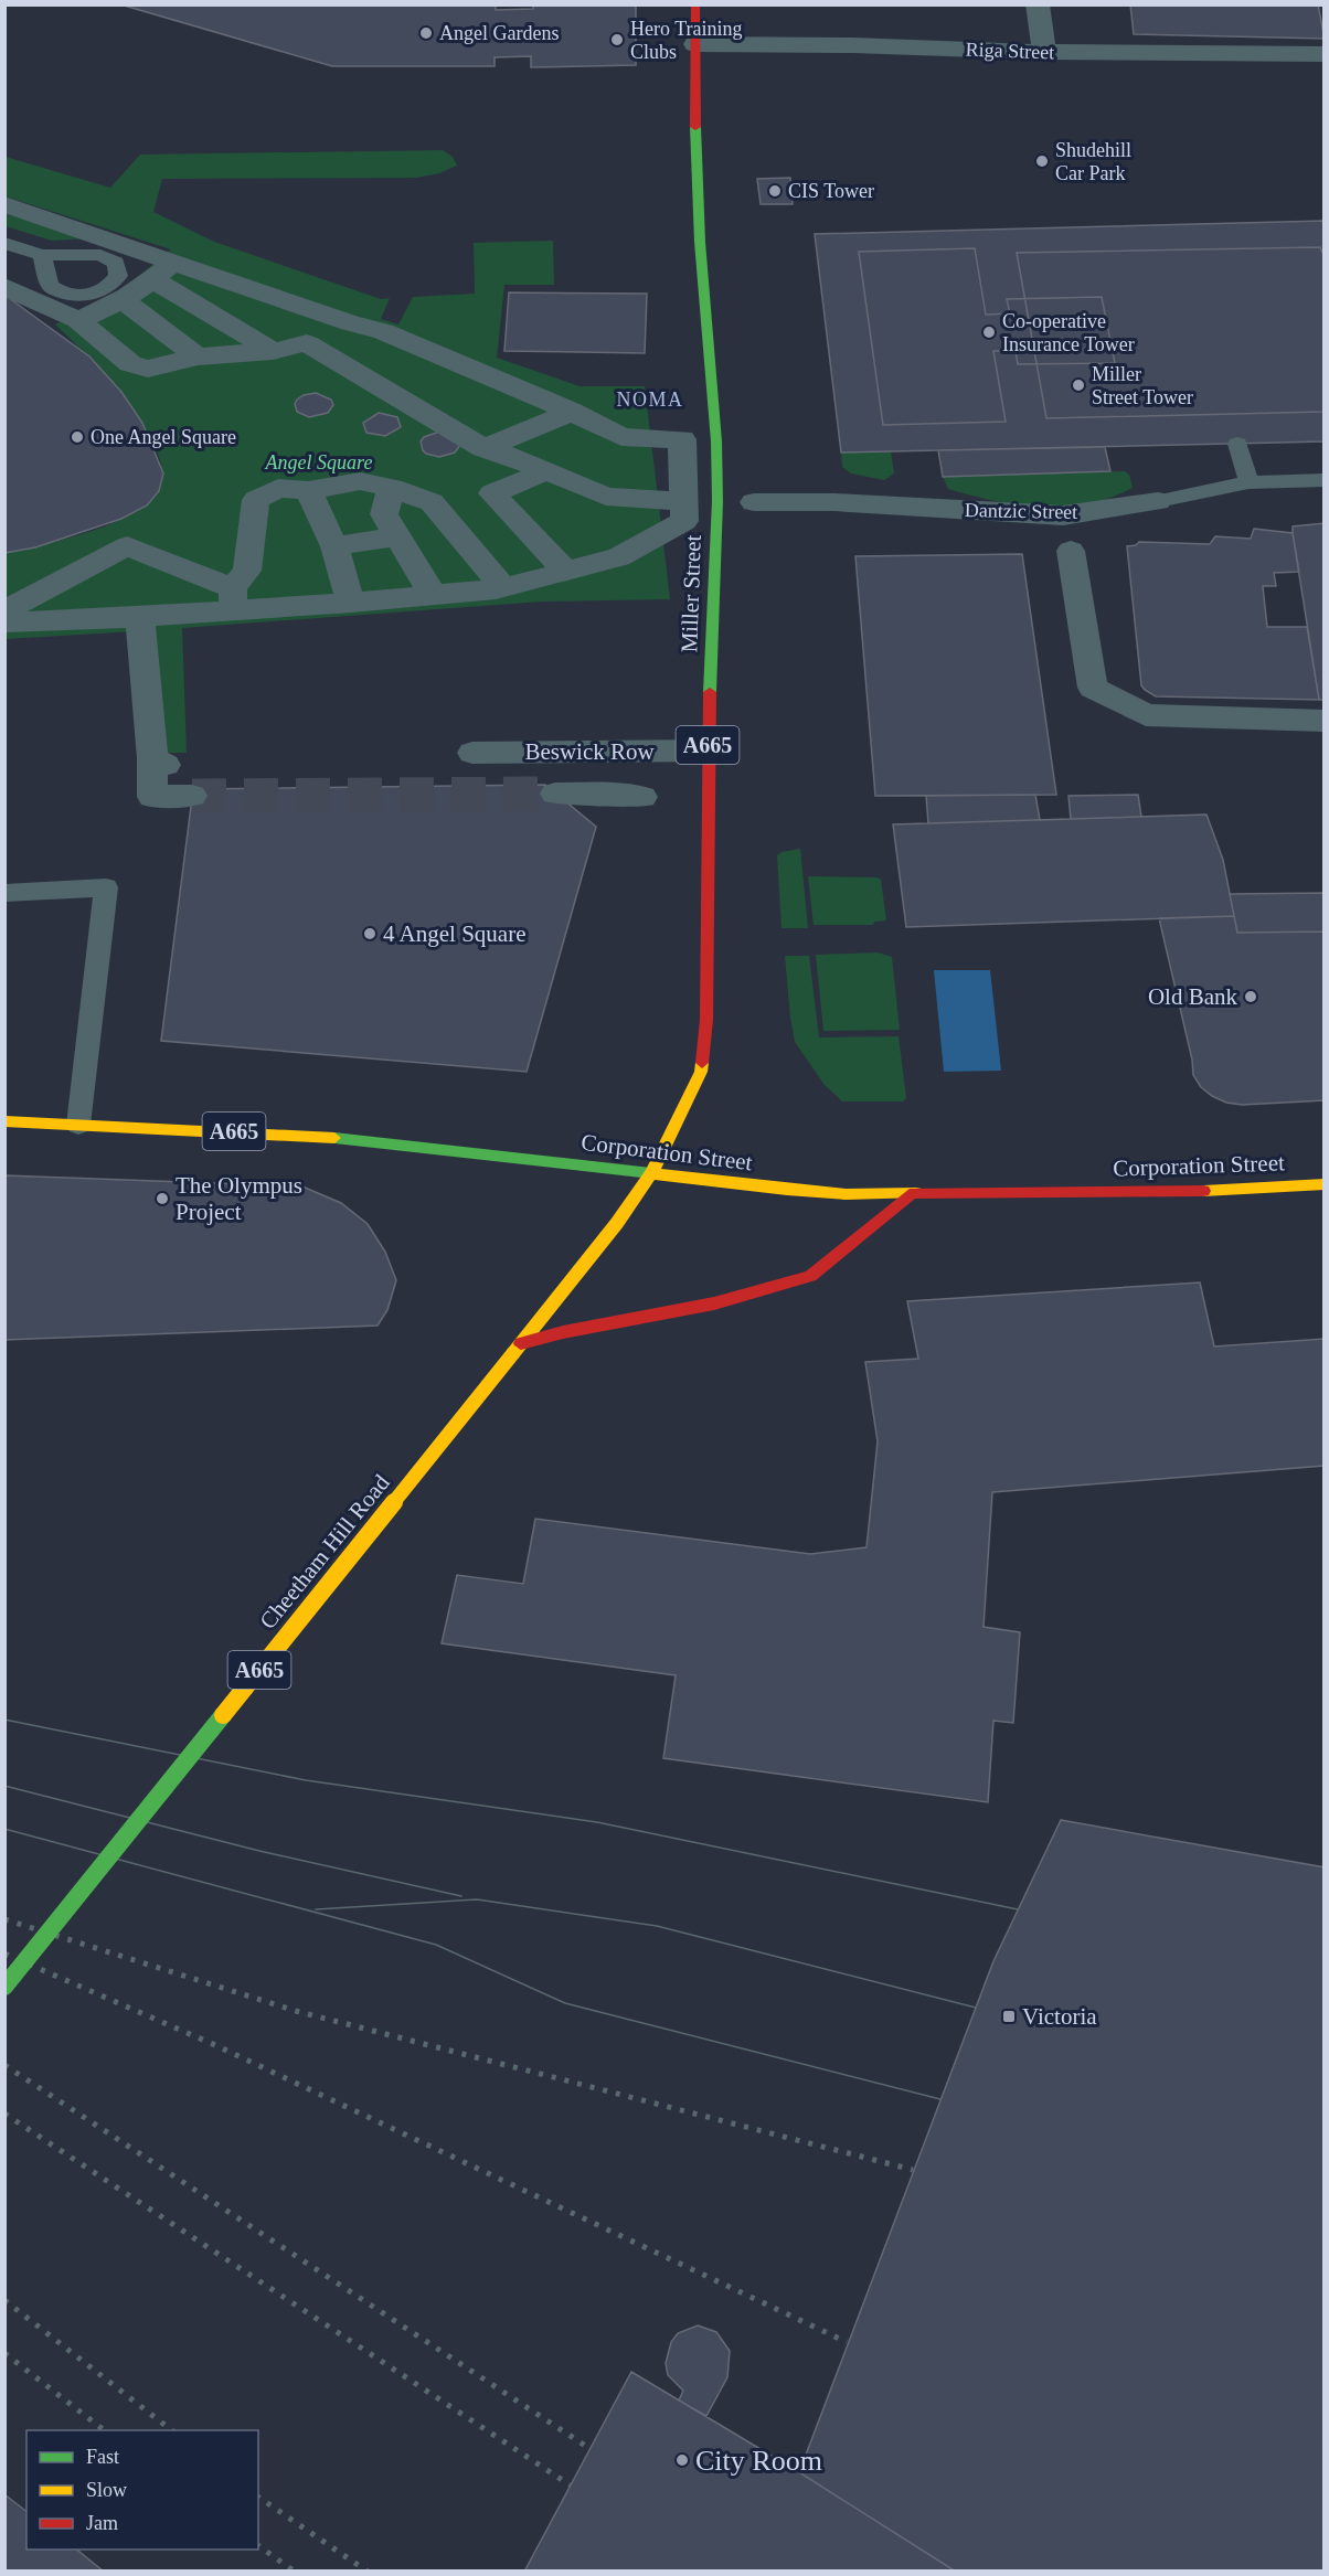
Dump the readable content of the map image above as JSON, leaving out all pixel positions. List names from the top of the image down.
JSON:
{
  "streets": {
    "main road": [
      "Miller Street",
      "A665",
      "Corporation Street",
      "Cheetham Hill Road"
    ],
    "street": ["Riga Street", "Dantzic Street", "Beswick Row"]
  },
  "crossings": [
    ["Riga Street", "Miller Street"],
    ["Miller Street", "Beswick Row"],
    ["Miller Street", "Corporation Street"],
    ["Miller Street", "Cheetham Hill Road"],
    ["Corporation Street", "Cheetham Hill Road"]
  ],
  "districts": ["NOMA"],
  "parks": ["Angel Square"],
  "places": {
    "other": [
      "Angel Gardens",
      "Hero Training Clubs",
      "Shudehill Car Park",
      "CIS Tower",
      "Co-operative Insurance Tower",
      "Miller Street Tower",
      "One Angel Square",
      "4 Angel Square",
      "Old Bank",
      "The Olympus Project",
      "City Room"
    ],
    "transit": ["Victoria"]
  },
  "legend": ["Fast", "Slow", "Jam"]
}
